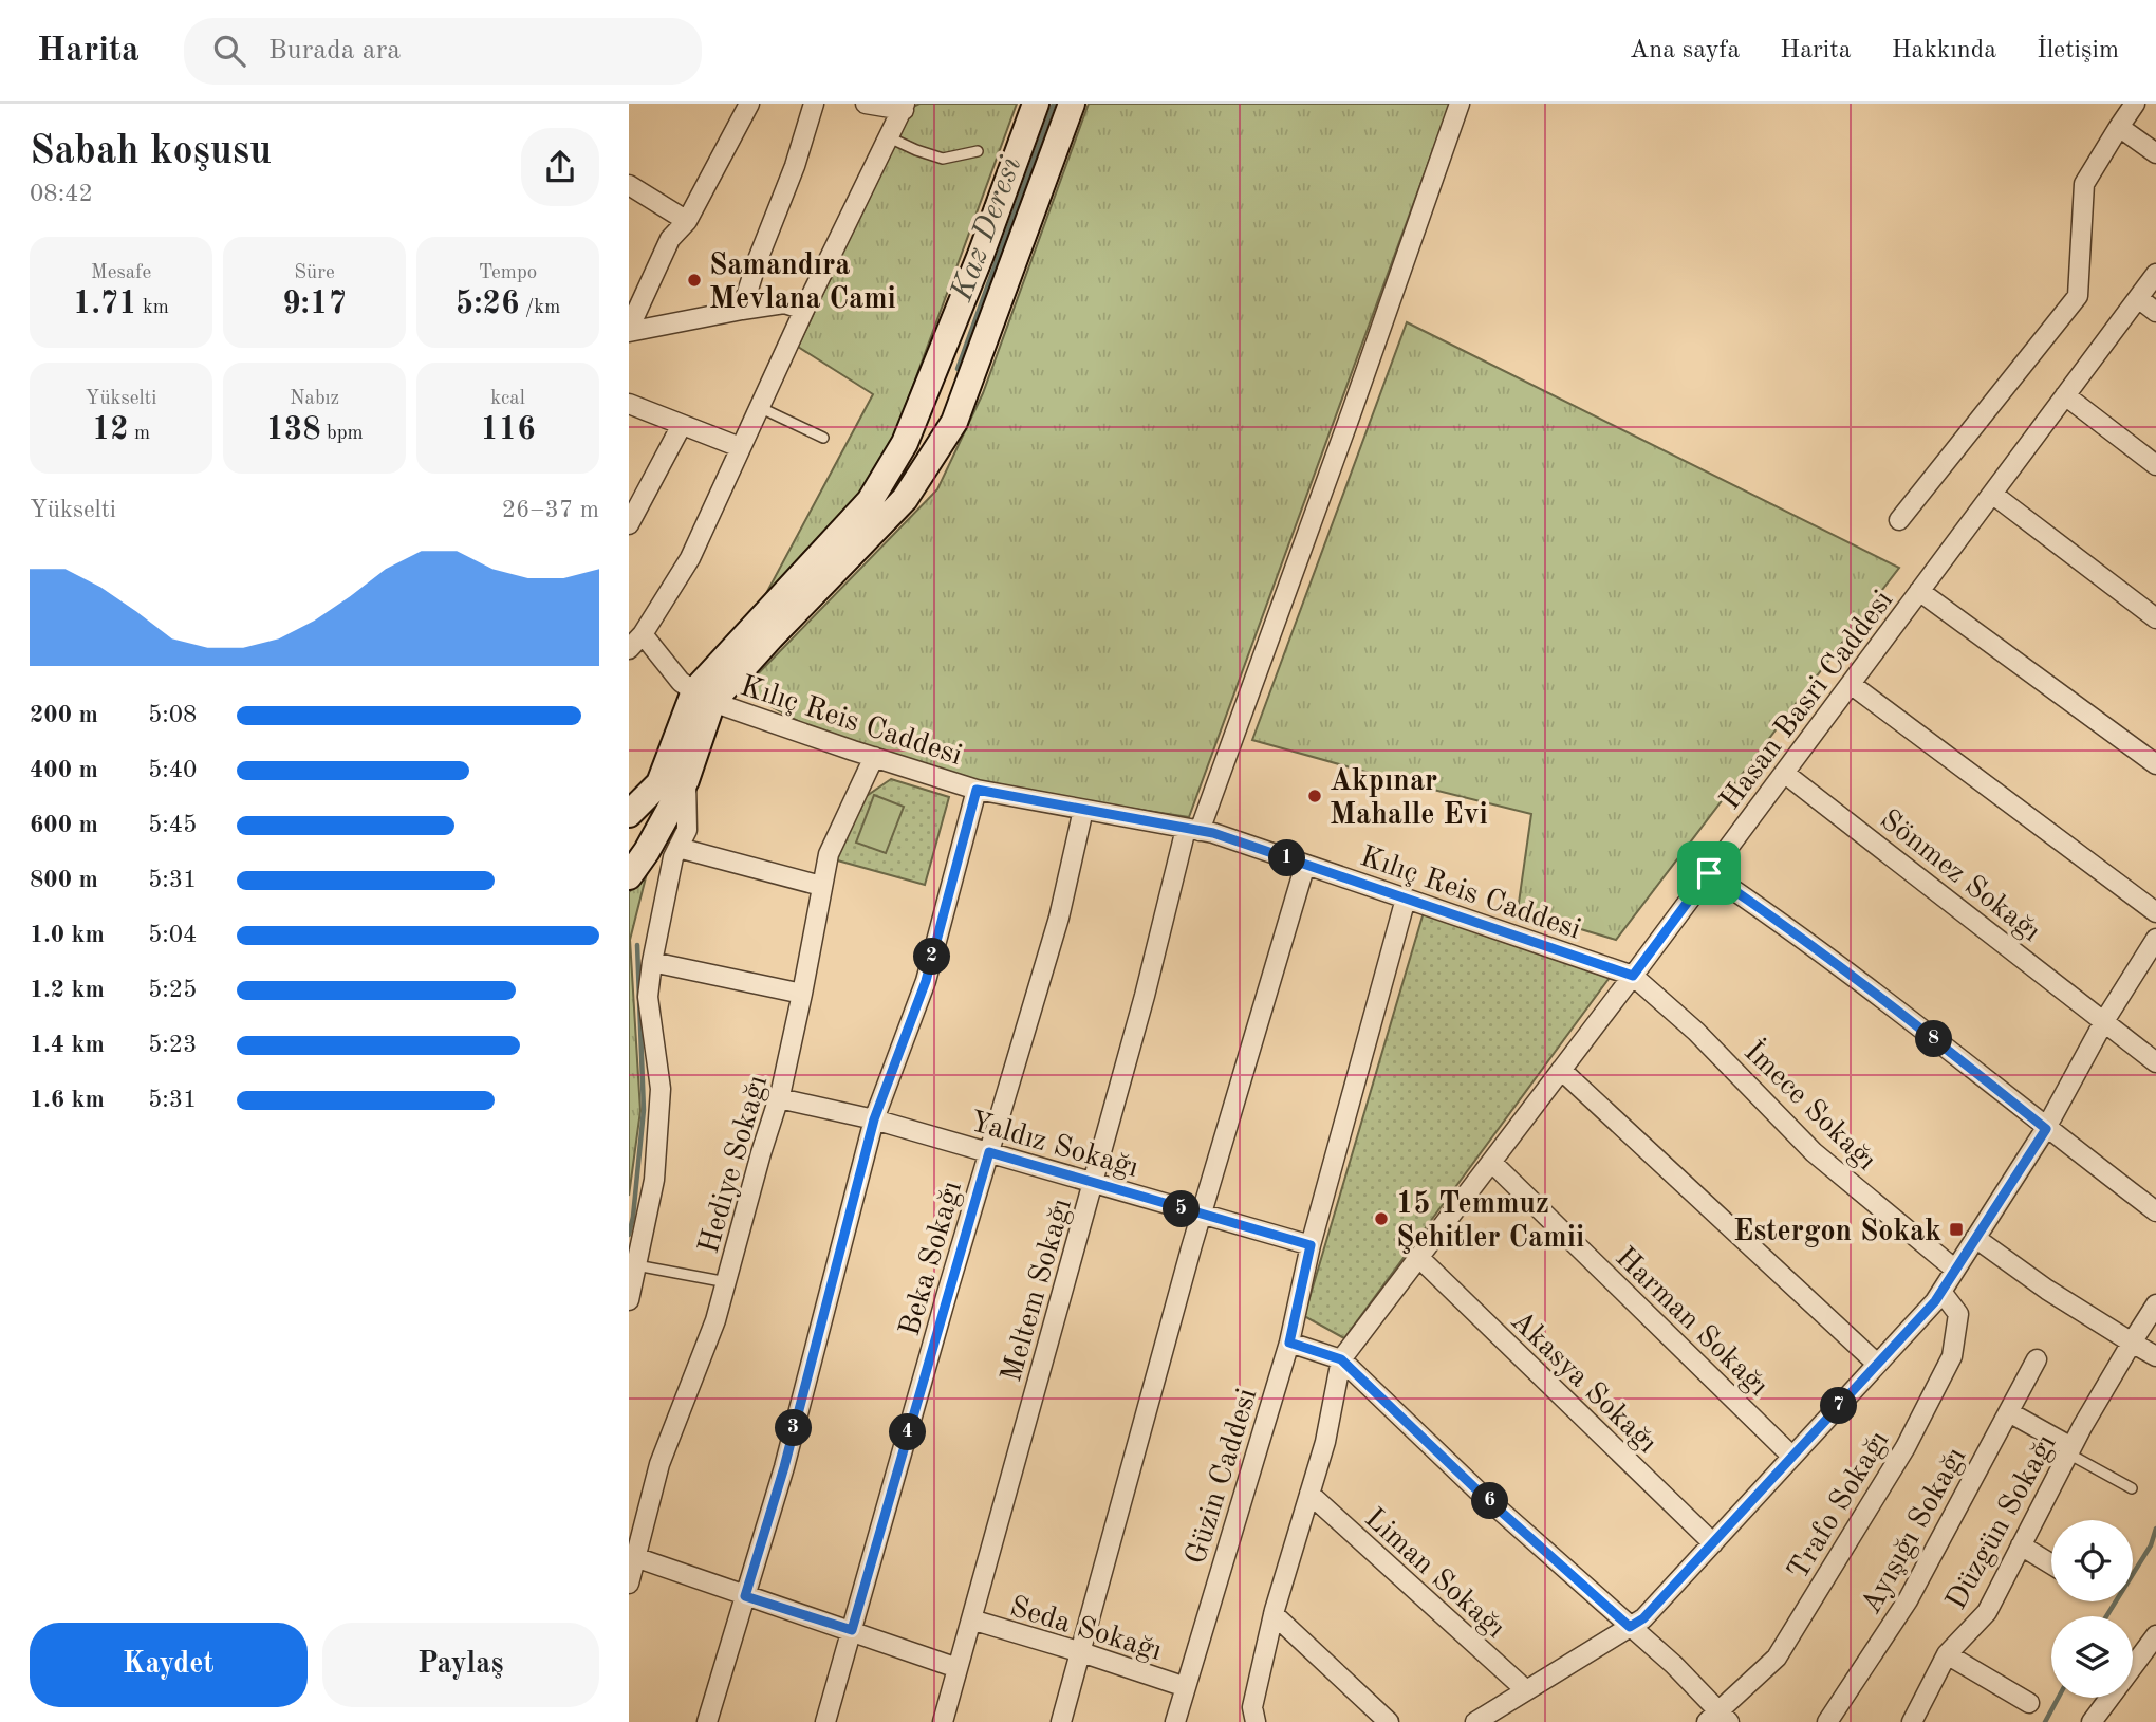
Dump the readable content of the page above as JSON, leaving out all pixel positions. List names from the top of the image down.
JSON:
{
  "streets": {
    "street": [
      "Hasan Basri Caddesi",
      "Kılıç Reis Caddesi",
      "Sönmez Sokağı",
      "İmece Sokağı",
      "Yaldız Sokağı",
      "Hediye Sokağı",
      "Beka Sokağı",
      "Meltem Sokağı",
      "Harman Sokağı",
      "Akasya Sokağı",
      "Güzin Caddesi",
      "Trafo Sokağı",
      "Düzgün Sokağı",
      "Ayışığı Sokağı",
      "Liman Sokağı",
      "Seda Sokağı"
    ]
  },
  "crossings": [
    ["Hasan Basri Caddesi", "Kılıç Reis Caddesi"],
    ["Hasan Basri Caddesi", "Sönmez Sokağı"],
    ["Hasan Basri Caddesi", "İmece Sokağı"],
    ["Hasan Basri Caddesi", "Harman Sokağı"],
    ["Hasan Basri Caddesi", "Akasya Sokağı"],
    ["Kılıç Reis Caddesi", "İmece Sokağı"],
    ["Kılıç Reis Caddesi", "Hediye Sokağı"],
    ["Kılıç Reis Caddesi", "Beka Sokağı"],
    ["Kılıç Reis Caddesi", "Meltem Sokağı"],
    ["Yaldız Sokağı", "Hediye Sokağı"],
    ["Yaldız Sokağı", "Beka Sokağı"],
    ["Yaldız Sokağı", "Meltem Sokağı"],
    ["Yaldız Sokağı", "Güzin Caddesi"],
    ["Meltem Sokağı", "Seda Sokağı"],
    ["Güzin Caddesi", "Seda Sokağı"]
  ],
  "water": ["Kaz Deresi"],
  "places": {
    "other": ["Samandıra Mevlana Cami", "Akpınar Mahalle Evi", "15 Temmuz Şehitler Camii"],
    "transit": ["Estergon Sokak"]
  },
  "page": {
    "header": "Harita",
    "search": "Burada ara",
    "nav": [
      "Ana sayfa",
      "Harita",
      "Hakkında",
      "İletişim"
    ],
    "heading": ["Sabah koşusu", "08:42"],
    "stats": [
      ["Mesafe", "1.71 km"],
      ["Süre", "9:17"],
      ["Tempo", "5:26 /km"],
      ["Yükselti", "12 m"],
      ["Nabız", "138 bpm"],
      ["kcal", "116"]
    ],
    "chart": ["Yükselti", "26–37 m"],
    "list": [
      {
        "name": "200 m",
        "note": "5:08"
      },
      {
        "name": "400 m",
        "note": "5:40"
      },
      {
        "name": "600 m",
        "note": "5:45"
      },
      {
        "name": "800 m",
        "note": "5:31"
      },
      {
        "name": "1.0 km",
        "note": "5:04"
      },
      {
        "name": "1.2 km",
        "note": "5:25"
      },
      {
        "name": "1.4 km",
        "note": "5:23"
      },
      {
        "name": "1.6 km",
        "note": "5:31"
      }
    ],
    "pins": [
      "1",
      "2",
      "8",
      "5",
      "7",
      "3",
      "4",
      "6"
    ],
    "buttons": ["Kaydet", "Paylaş"]
  }
}
